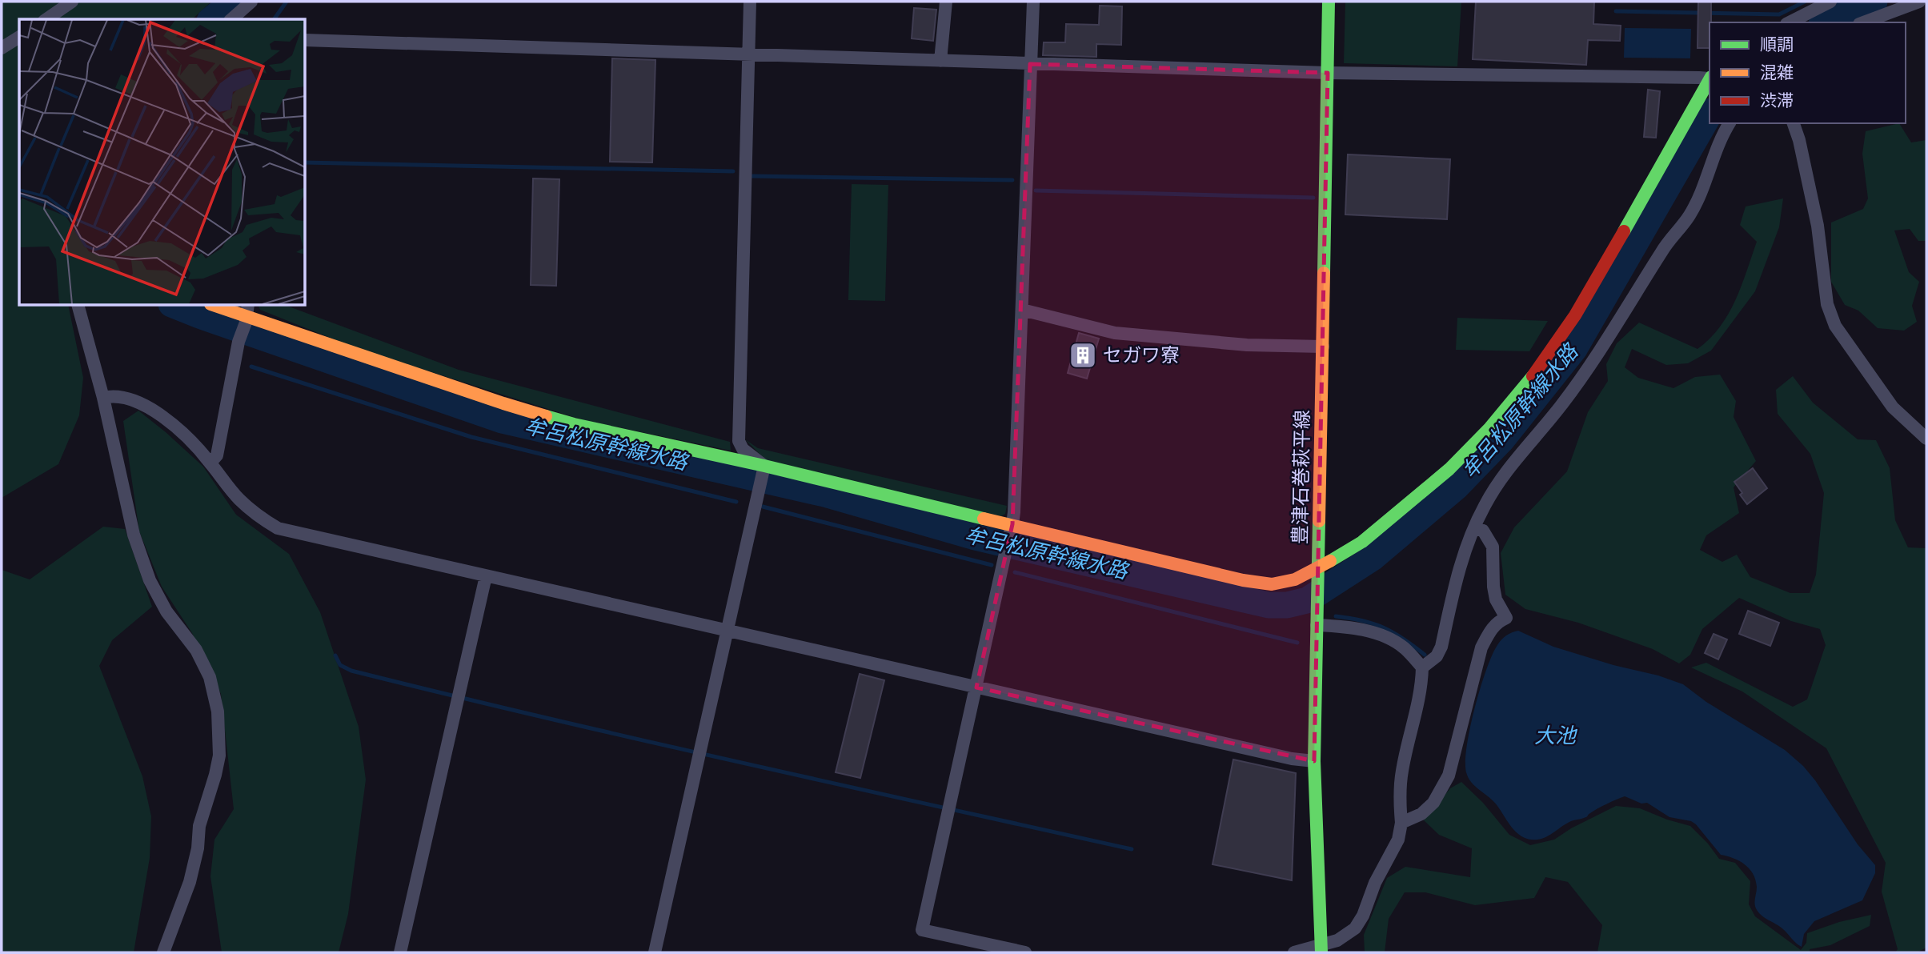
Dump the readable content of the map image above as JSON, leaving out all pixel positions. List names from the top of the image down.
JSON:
{
  "streets": {
    "street": ["豊津石巻萩平線"]
  },
  "water": ["牟呂松原幹線水路", "大池"],
  "places": {
    "building": ["セガワ寮"]
  },
  "legend": ["順調", "混雑", "渋滞"]
}
